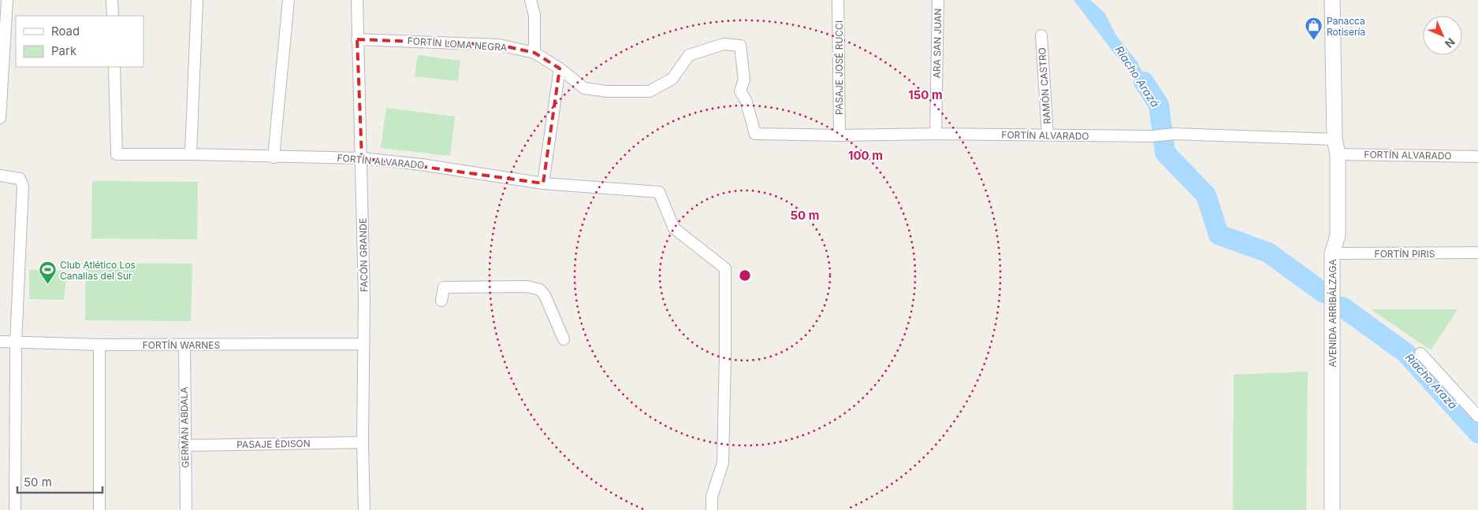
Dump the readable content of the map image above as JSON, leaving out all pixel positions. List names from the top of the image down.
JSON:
{
  "streets": {
    "main road": ["AVENIDA ARRIBÁLZAGA"],
    "street": [
      "ARA SAN JUAN",
      "FORTÍN LOMA NEGRA",
      "PASAJE JOSÉ RUCCI",
      "RAMÓN CASTRO",
      "FORTÍN ALVARADO",
      "FORTÍN PIRIS",
      "FACÓN GRANDE",
      "FORTÍN WARNES",
      "GERMÁN ABDALA",
      "PASAJE ÉDISON"
    ]
  },
  "crossings": [
    ["ARA SAN JUAN", "FORTÍN ALVARADO"],
    ["FORTÍN LOMA NEGRA", "FORTÍN ALVARADO"],
    ["FORTÍN LOMA NEGRA", "FACÓN GRANDE"],
    ["PASAJE JOSÉ RUCCI", "FORTÍN ALVARADO"],
    ["RAMÓN CASTRO", "FORTÍN ALVARADO"],
    ["FORTÍN ALVARADO", "FACÓN GRANDE"],
    ["FORTÍN ALVARADO", "AVENIDA ARRIBÁLZAGA"],
    ["FORTÍN PIRIS", "AVENIDA ARRIBÁLZAGA"],
    ["FACÓN GRANDE", "FORTÍN WARNES"],
    ["FACÓN GRANDE", "PASAJE ÉDISON"],
    ["FORTÍN WARNES", "GERMÁN ABDALA"],
    ["GERMÁN ABDALA", "PASAJE ÉDISON"]
  ],
  "water": ["Riacho Arazá"],
  "places": {
    "shop": ["Panacca Rotisería"],
    "sports": ["Club Atlético Los Canallas del Sur"]
  },
  "legend": ["Road", "Park"],
  "scale_bar": "50 m",
  "north": "bottom right",
  "rings": ["150 m", "100 m", "50 m"]
}
